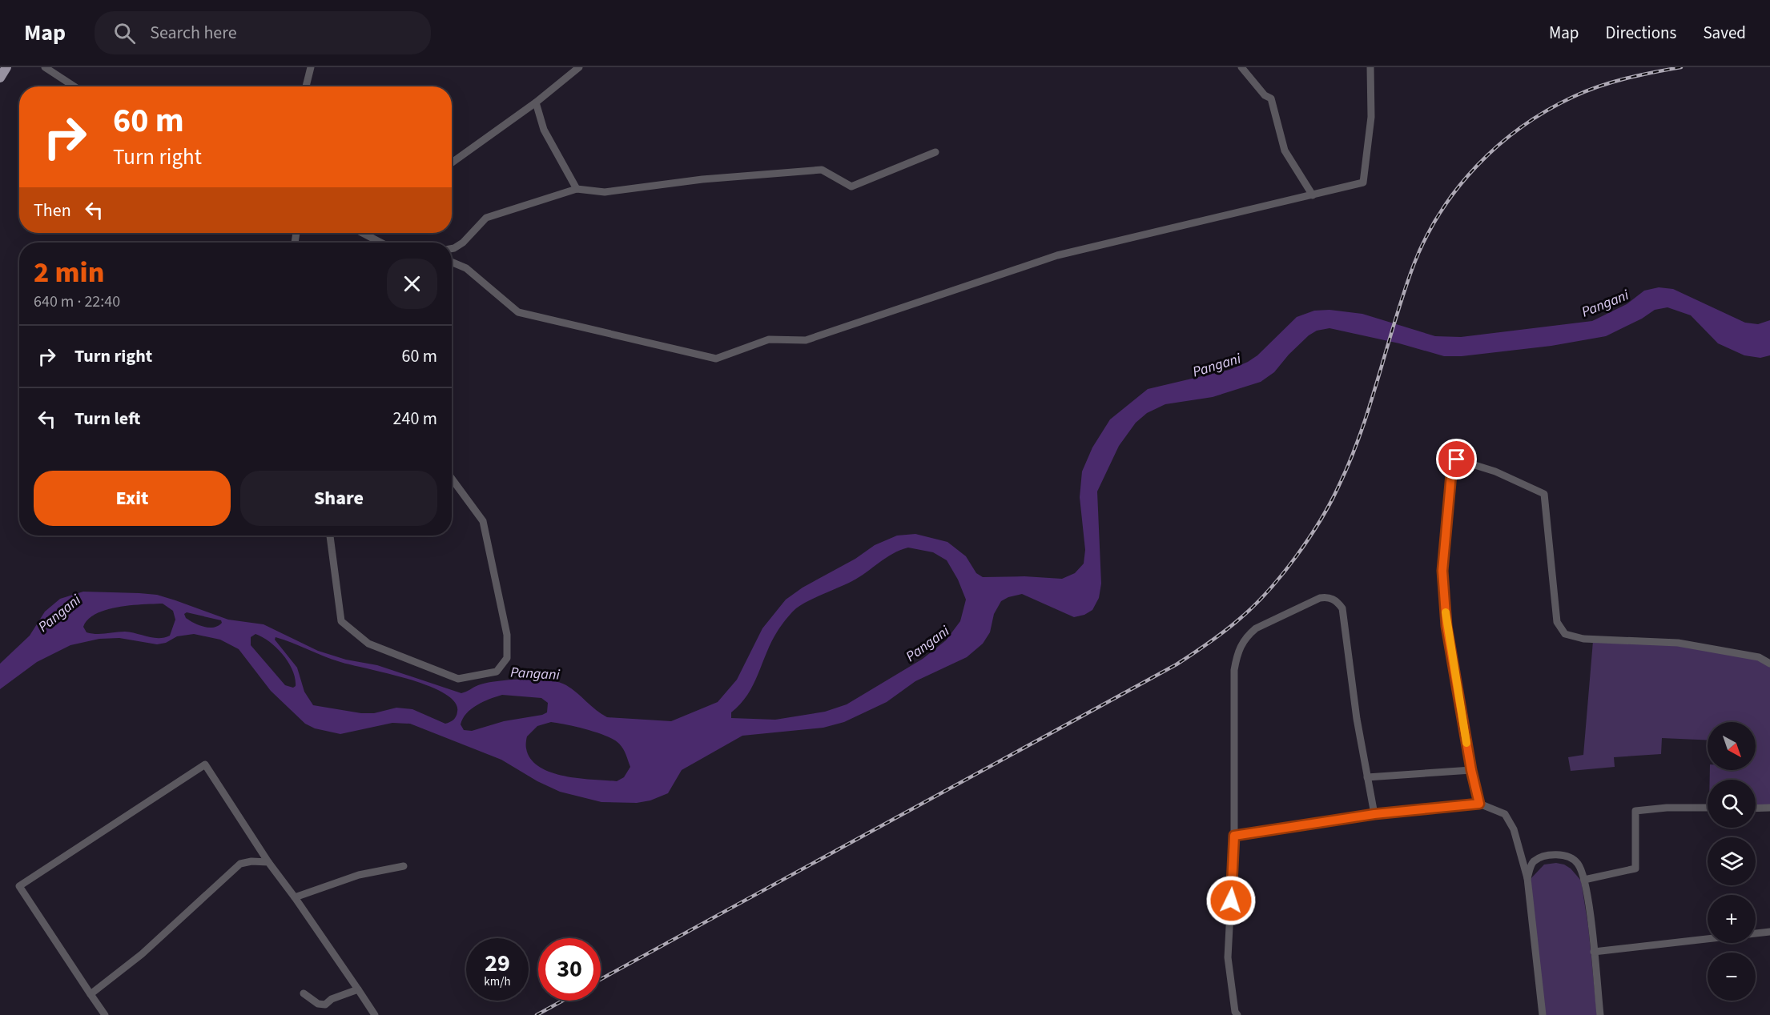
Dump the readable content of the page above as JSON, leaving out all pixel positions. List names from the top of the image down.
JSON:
{
  "water": ["Pangani"],
  "north": "bottom right",
  "page": {
    "header": "Map",
    "search": "Search here",
    "nav": ["Map", "Directions", "Saved"],
    "turn": ["60 m", "Turn right"],
    "then": "Then",
    "heading": ["2 min", "640 m · 22:40"],
    "list": [
      {
        "name": "Turn right",
        "value": "60 m"
      },
      {
        "name": "Turn left",
        "value": "240 m"
      }
    ],
    "buttons": ["Exit", "Share"],
    "map_buttons": ["+", "−"],
    "speed": "29 km/h",
    "limit": "30"
  }
}
